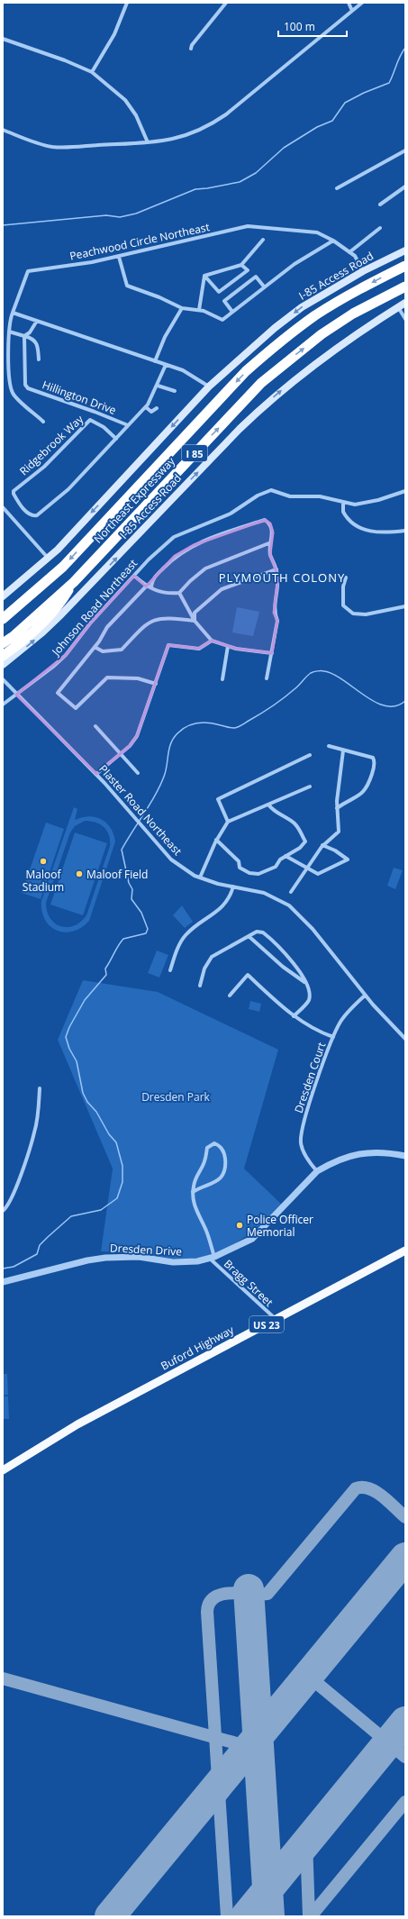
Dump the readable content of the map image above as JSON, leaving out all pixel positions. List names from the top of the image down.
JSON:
{
  "streets": {
    "highway": ["I 85", "Northeast Expressway"],
    "main road": ["I-85 Access Road", "US 23", "Buford Highway"],
    "street": [
      "Peachwood Circle Northeast",
      "Hillington Drive",
      "Ridgebrook Way",
      "Johnson Road Northeast",
      "Plaster Road Northeast",
      "Dresden Court",
      "Dresden Drive",
      "Bragg Street"
    ]
  },
  "crossings": [
    ["Peachwood Circle Northeast", "I-85 Access Road"],
    ["Hillington Drive", "Ridgebrook Way"],
    ["Johnson Road Northeast", "Plaster Road Northeast"],
    ["Plaster Road Northeast", "Dresden Court"],
    ["Dresden Court", "Dresden Drive"],
    ["Dresden Drive", "Bragg Street"],
    ["Bragg Street", "Buford Highway"]
  ],
  "districts": ["PLYMOUTH COLONY"],
  "parks": ["Dresden Park"],
  "places": ["Maloof Stadium", "Maloof Field", "Police Officer Memorial"],
  "scale_bar": "100 m"
}
